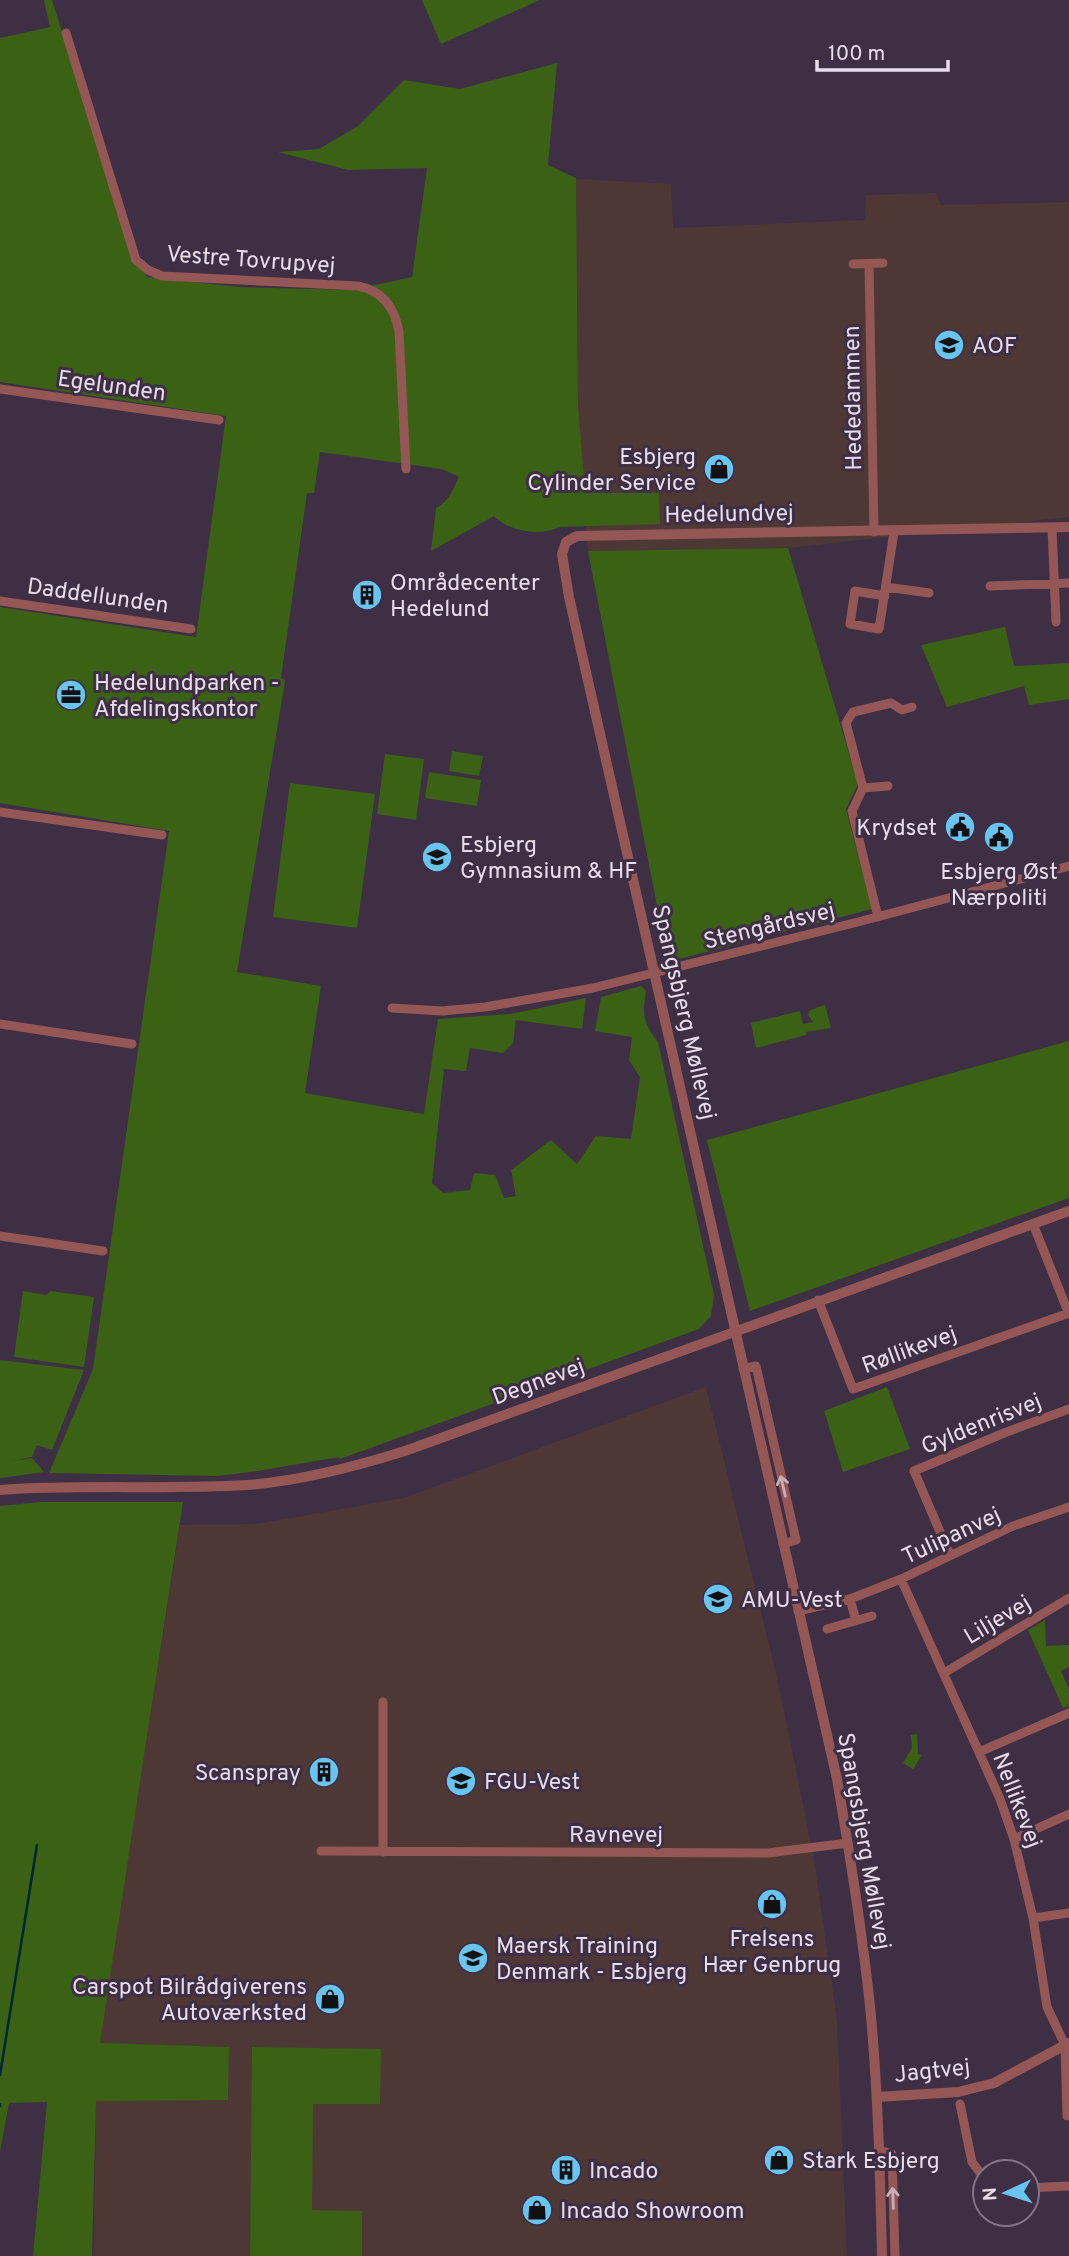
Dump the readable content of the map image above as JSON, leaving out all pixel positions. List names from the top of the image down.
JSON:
{
  "streets": {
    "street": [
      "Vestre Tovrupvej",
      "Egelunden",
      "Hededammen",
      "Hedelundvej",
      "Daddellunden",
      "Stengårdsvej",
      "Spangsbjerg Møllevej",
      "Røllikevej",
      "Degnevej",
      "Gyldenrisvej",
      "Tulipanvej",
      "Liljevej",
      "Nellikevej",
      "Ravnevej",
      "Jagtvej"
    ]
  },
  "crossings": [
    ["Hededammen", "Hedelundvej"],
    ["Hedelundvej", "Spangsbjerg Møllevej"],
    ["Stengårdsvej", "Spangsbjerg Møllevej"],
    ["Spangsbjerg Møllevej", "Degnevej"],
    ["Spangsbjerg Møllevej", "Tulipanvej"],
    ["Spangsbjerg Møllevej", "Ravnevej"],
    ["Spangsbjerg Møllevej", "Jagtvej"],
    ["Røllikevej", "Degnevej"],
    ["Gyldenrisvej", "Tulipanvej"],
    ["Tulipanvej", "Nellikevej"],
    ["Liljevej", "Nellikevej"],
    ["Nellikevej", "Jagtvej"]
  ],
  "places": {
    "school or university": [
      "AOF",
      "Esbjerg Gymnasium & HF",
      "AMU-Vest",
      "FGU-Vest",
      "Maersk Training Denmark - Esbjerg"
    ],
    "shop": [
      "Esbjerg Cylinder Service",
      "Frelsens Hær Genbrug",
      "Carspot Bilrådgiverens Autoværksted",
      "Stark Esbjerg",
      "Incado Showroom"
    ],
    "building": ["Områdecenter Hedelund", "Scanspray", "Incado"],
    "office": ["Hedelundparken - Afdelingskontor"],
    "public building": ["Krydset", "Esbjerg Øst Nærpoliti"]
  },
  "scale_bar": "100 m",
  "north": "left"
}
